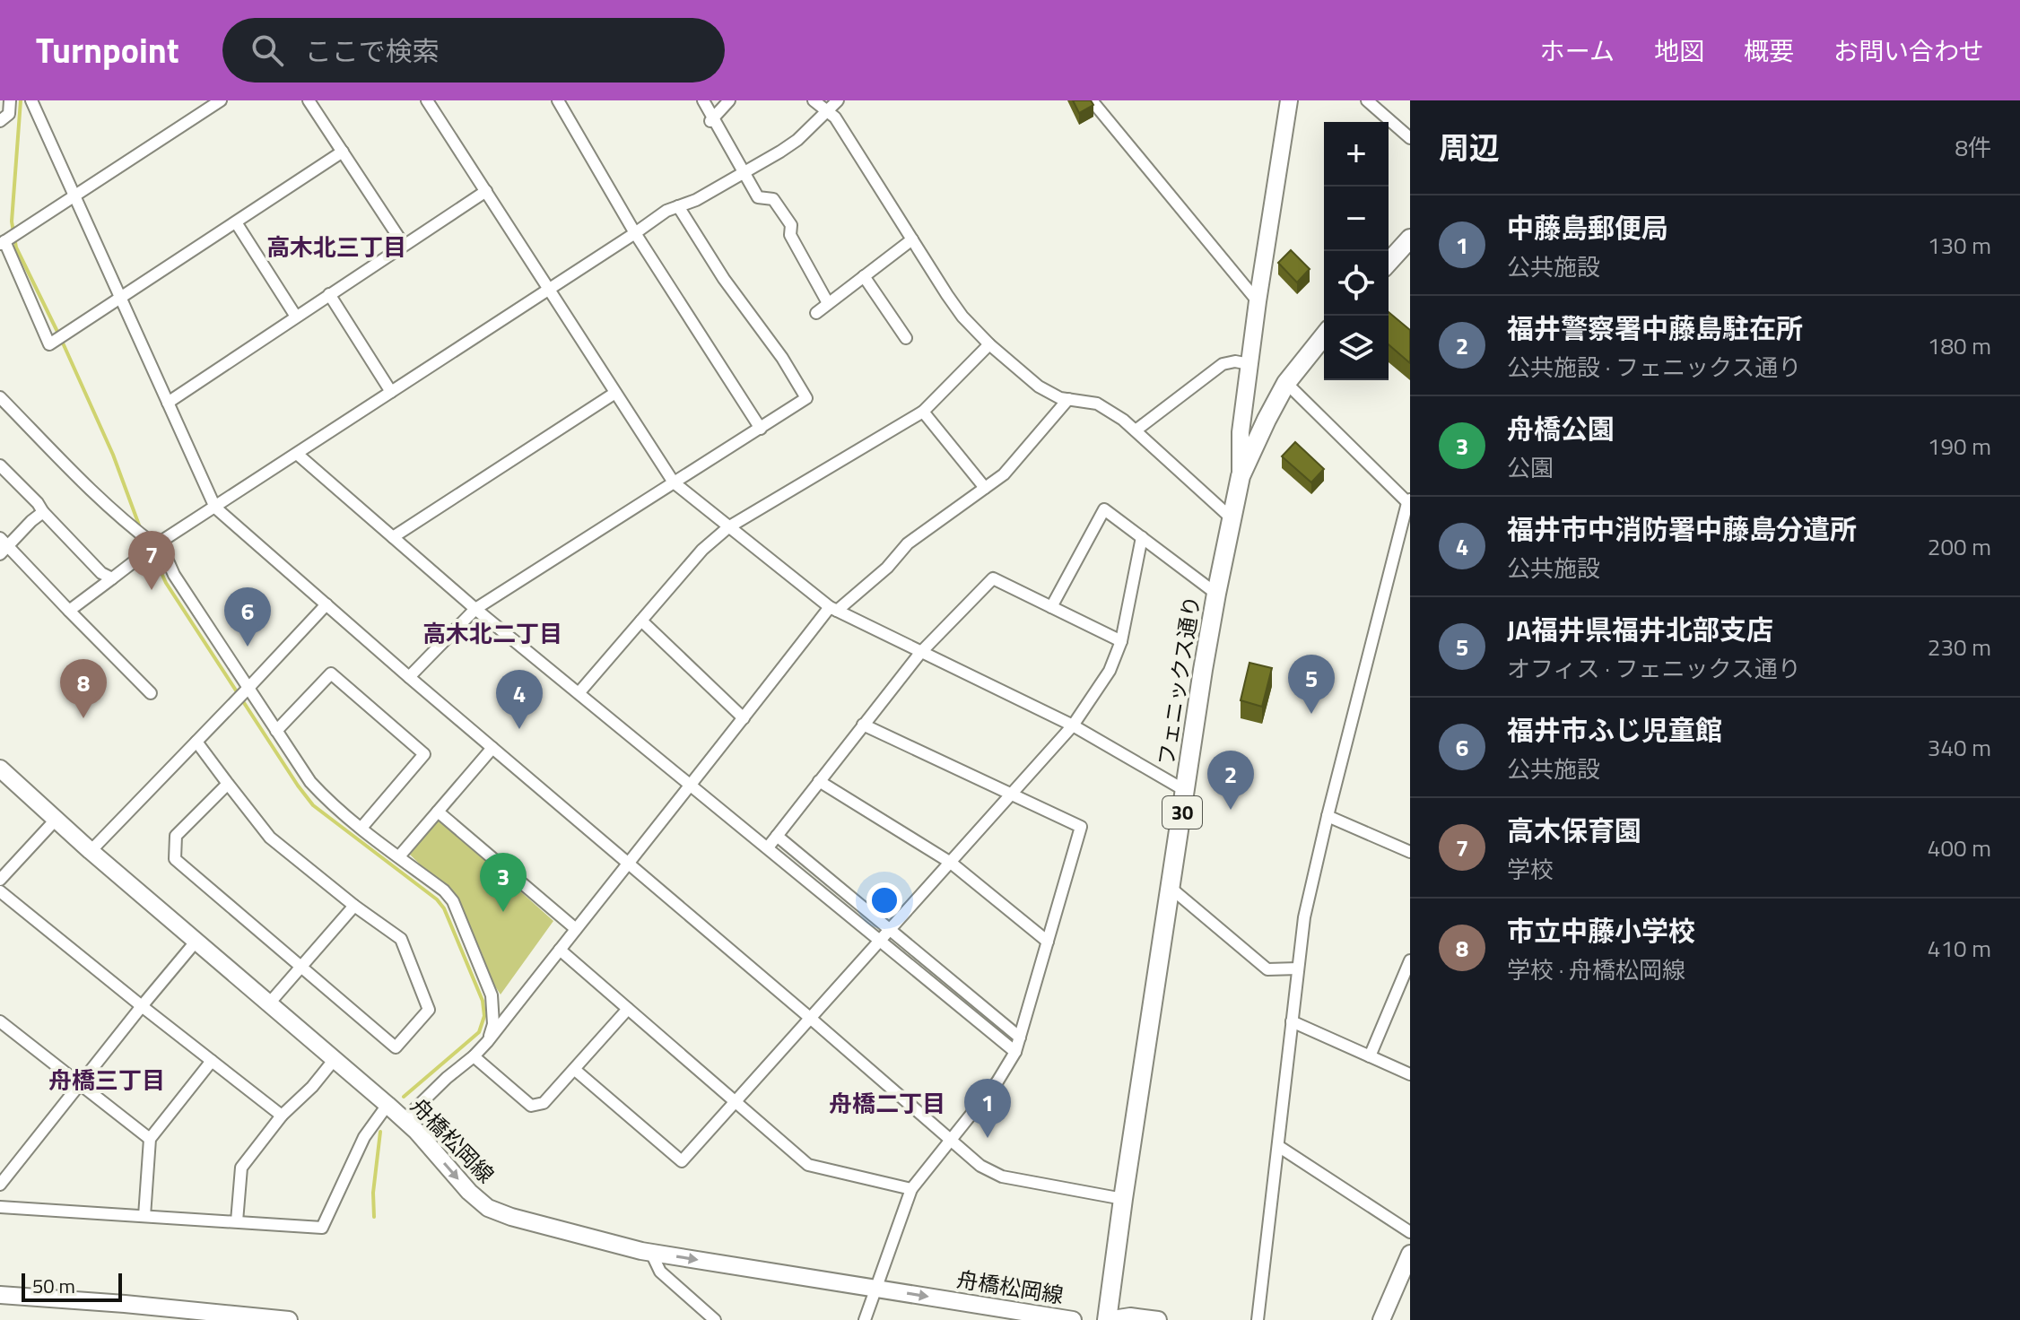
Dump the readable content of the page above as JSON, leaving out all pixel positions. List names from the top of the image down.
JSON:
{
  "streets": {
    "main road": ["フェニックス通り", "30", "舟橋松岡線"]
  },
  "one_way": ["舟橋松岡線"],
  "districts": [
    "高木北三丁目",
    "高木北二丁目",
    "舟橋三丁目",
    "舟橋二丁目"
  ],
  "scale_bar": "50 m",
  "page": {
    "header": "Turnpoint",
    "search": "ここで検索",
    "nav": [
      "ホーム",
      "地図",
      "概要",
      "お問い合わせ"
    ],
    "heading": ["周辺", "8件"],
    "map_buttons": ["+", "−"],
    "list": [
      {
        "mark": "1",
        "name": "中藤島郵便局",
        "note": "公共施設",
        "value": "130 m"
      },
      {
        "mark": "2",
        "name": "福井警察署中藤島駐在所",
        "note": "公共施設 · フェニックス通り",
        "value": "180 m"
      },
      {
        "mark": "3",
        "name": "舟橋公園",
        "note": "公園",
        "value": "190 m"
      },
      {
        "mark": "4",
        "name": "福井市中消防署中藤島分遣所",
        "note": "公共施設",
        "value": "200 m"
      },
      {
        "mark": "5",
        "name": "JA福井県福井北部支店",
        "note": "オフィス · フェニックス通り",
        "value": "230 m"
      },
      {
        "mark": "6",
        "name": "福井市ふじ児童館",
        "note": "公共施設",
        "value": "340 m"
      },
      {
        "mark": "7",
        "name": "高木保育園",
        "note": "学校",
        "value": "400 m"
      },
      {
        "mark": "8",
        "name": "市立中藤小学校",
        "note": "学校 · 舟橋松岡線",
        "value": "410 m"
      }
    ],
    "pins": [
      "7",
      "6",
      "5",
      "8",
      "4",
      "2",
      "3",
      "1"
    ],
    "scale": "50 m"
  }
}
